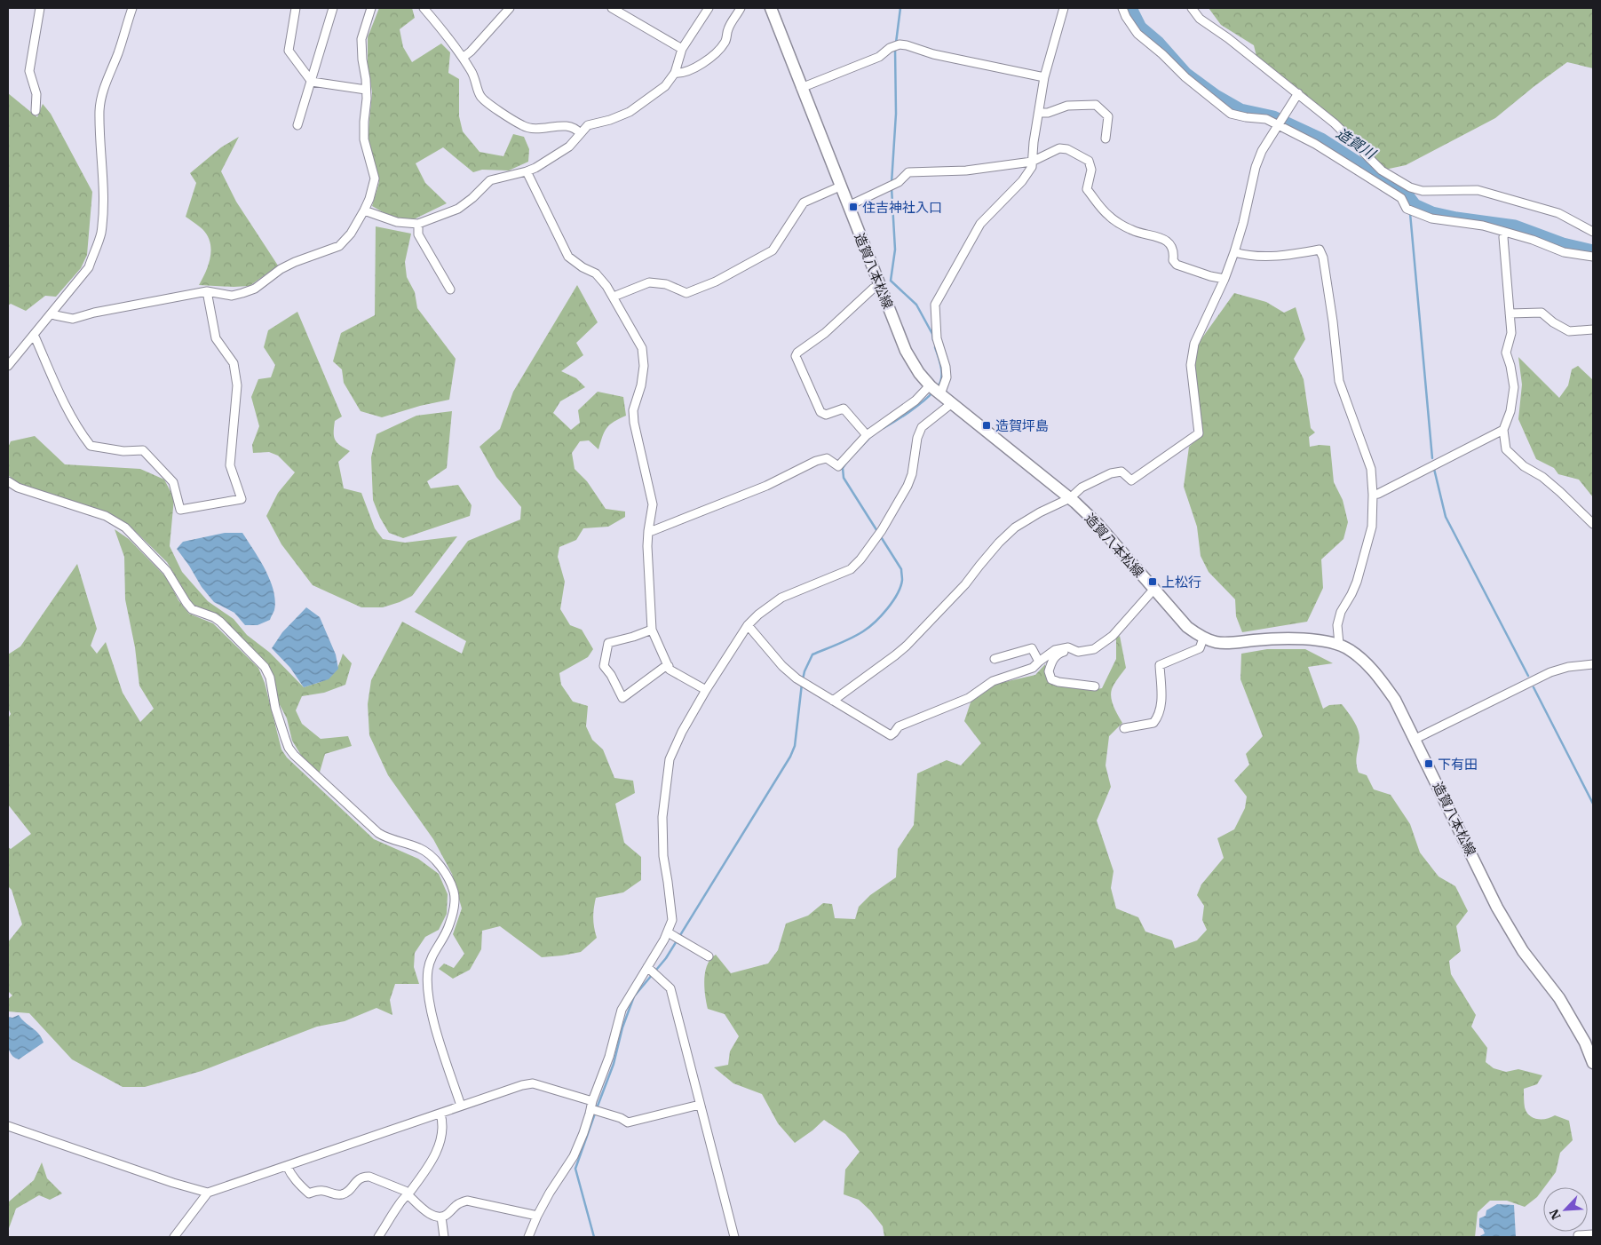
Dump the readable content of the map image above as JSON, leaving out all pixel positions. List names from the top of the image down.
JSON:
{
  "streets": {
    "main road": ["造賀八本松線"]
  },
  "water": ["造賀川"],
  "places": {
    "transit": [
      "住吉神社入口",
      "造賀坪島",
      "上松行",
      "下有田"
    ]
  },
  "north": "bottom left"
}
